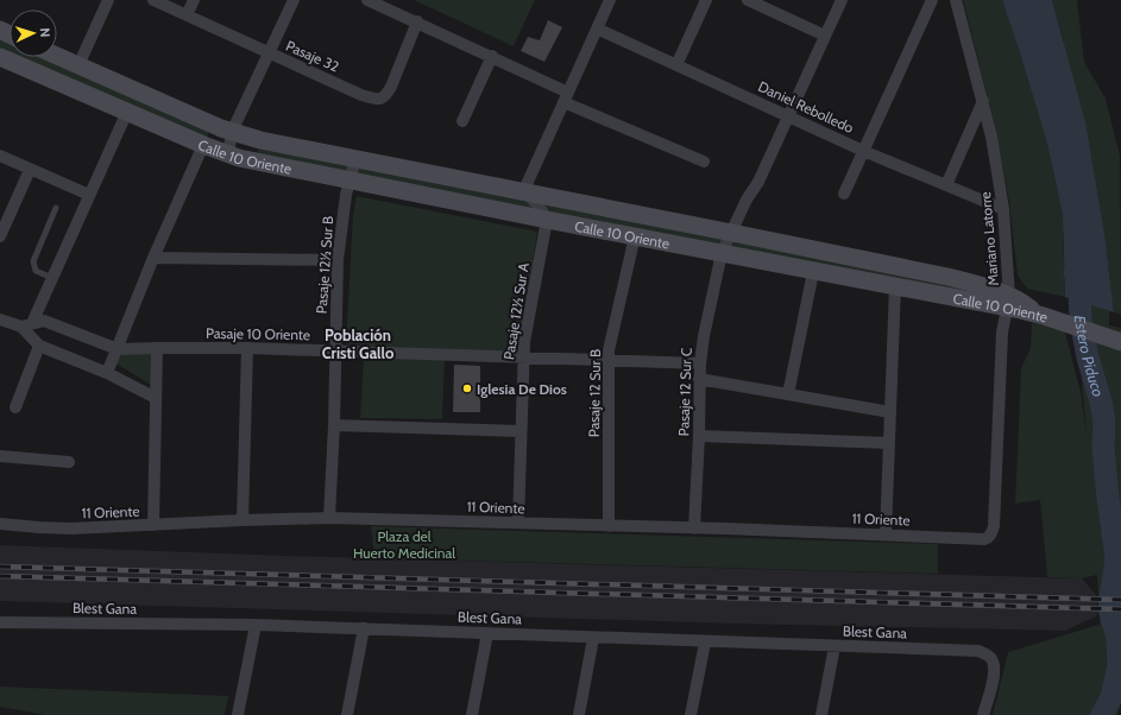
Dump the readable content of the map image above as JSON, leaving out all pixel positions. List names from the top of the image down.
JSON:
{
  "streets": {
    "main road": ["Calle 10 Oriente"],
    "street": [
      "Pasaje 32",
      "Daniel Rebolledo",
      "Mariano Latorre",
      "Pasaje 12½ Sur B",
      "Pasaje 12½ Sur A",
      "Pasaje 10 Oriente",
      "Pasaje 12 Sur C",
      "Pasaje 12 Sur B",
      "11 Oriente",
      "Blest Gana"
    ]
  },
  "crossings": [
    ["Daniel Rebolledo", "Mariano Latorre"],
    ["Daniel Rebolledo", "Pasaje 12 Sur C"],
    ["Calle 10 Oriente", "Mariano Latorre"],
    ["Calle 10 Oriente", "Pasaje 12½ Sur B"],
    ["Calle 10 Oriente", "Pasaje 12½ Sur A"],
    ["Calle 10 Oriente", "Pasaje 12 Sur C"],
    ["Calle 10 Oriente", "Pasaje 12 Sur B"],
    ["Mariano Latorre", "11 Oriente"],
    ["Pasaje 12½ Sur B", "Pasaje 10 Oriente"],
    ["Pasaje 12½ Sur B", "11 Oriente"],
    ["Pasaje 12½ Sur A", "Pasaje 10 Oriente"],
    ["Pasaje 12½ Sur A", "11 Oriente"],
    ["Pasaje 10 Oriente", "Pasaje 12 Sur C"],
    ["Pasaje 10 Oriente", "Pasaje 12 Sur B"],
    ["Pasaje 12 Sur C", "11 Oriente"],
    ["Pasaje 12 Sur B", "11 Oriente"]
  ],
  "districts": ["Población Cristi Gallo"],
  "water": ["Estero Piduco"],
  "parks": ["Plaza del Huerto Medicinal"],
  "places": ["Iglesia De Dios"],
  "north": "right"
}
